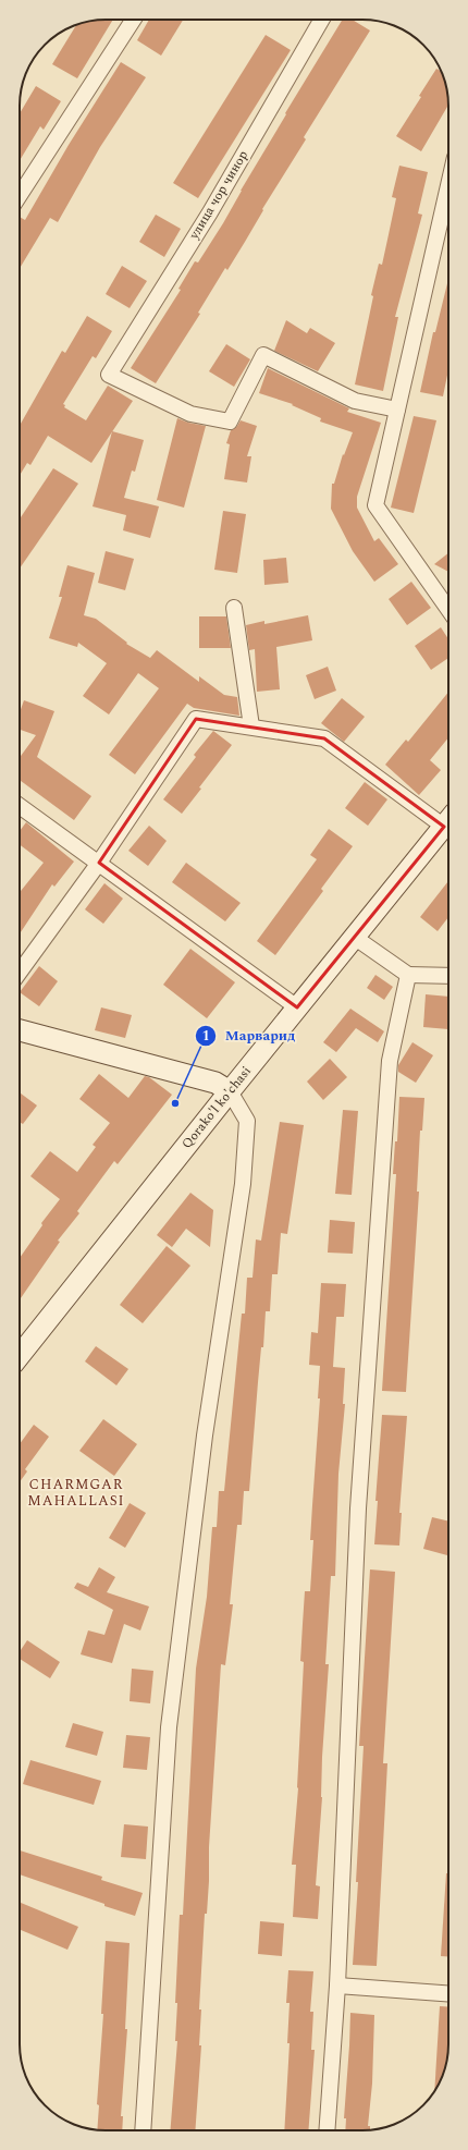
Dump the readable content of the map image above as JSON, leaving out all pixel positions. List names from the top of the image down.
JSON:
{
  "streets": {
    "street": ["улица чор чинор", "Qorako'l ko'chasi"]
  },
  "districts": ["CHARMGAR MAHALLASI"],
  "places": ["Марварид"]
}
